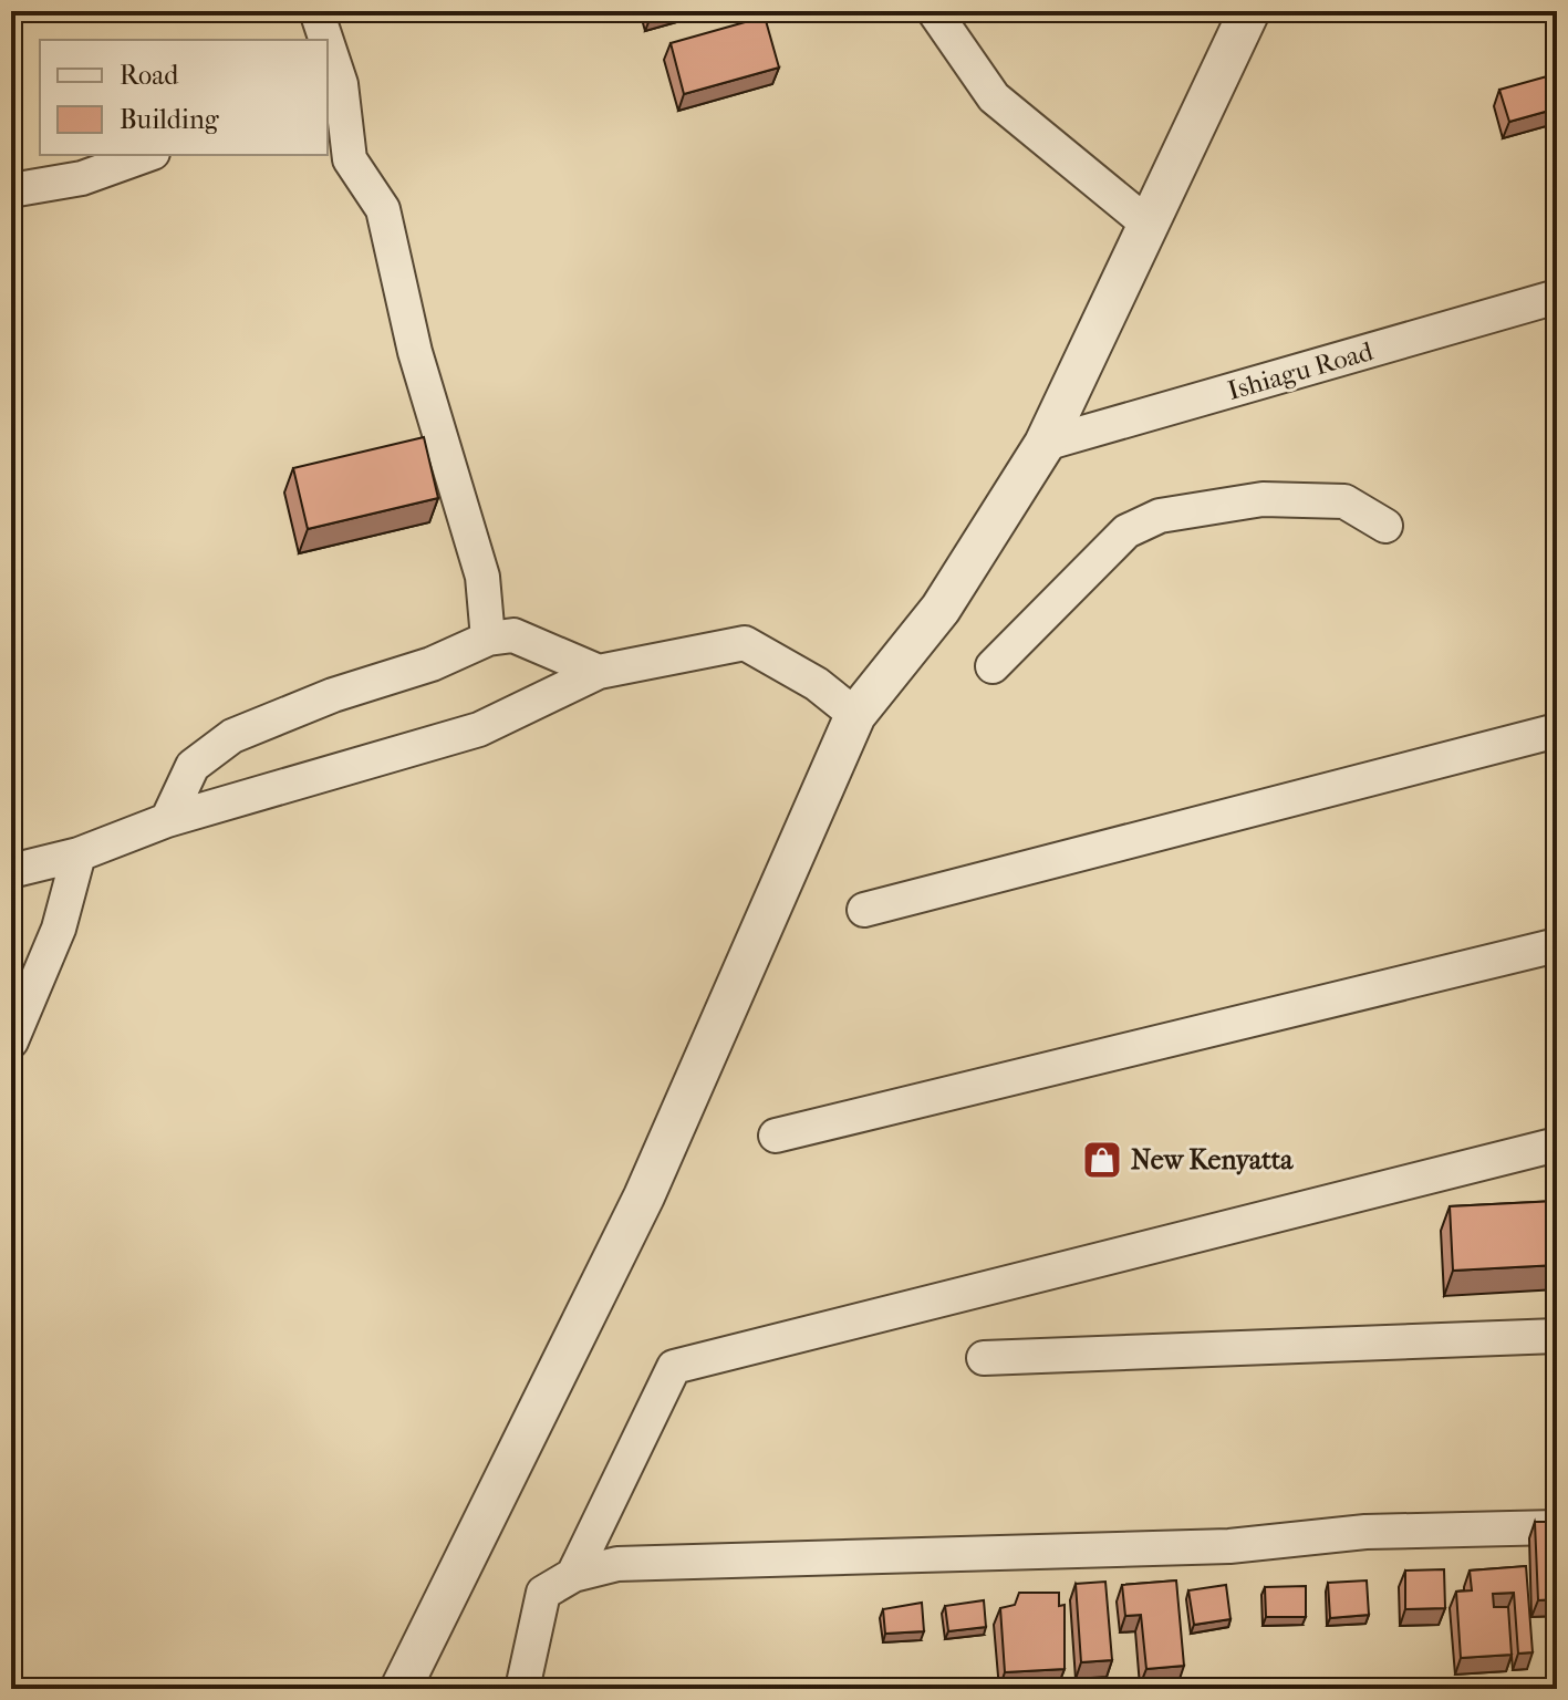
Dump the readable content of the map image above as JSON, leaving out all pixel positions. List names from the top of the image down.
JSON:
{
  "streets": {
    "street": ["Ishiagu Road"]
  },
  "places": {
    "shop": ["New Kenyatta"]
  },
  "legend": ["Road", "Building"]
}
